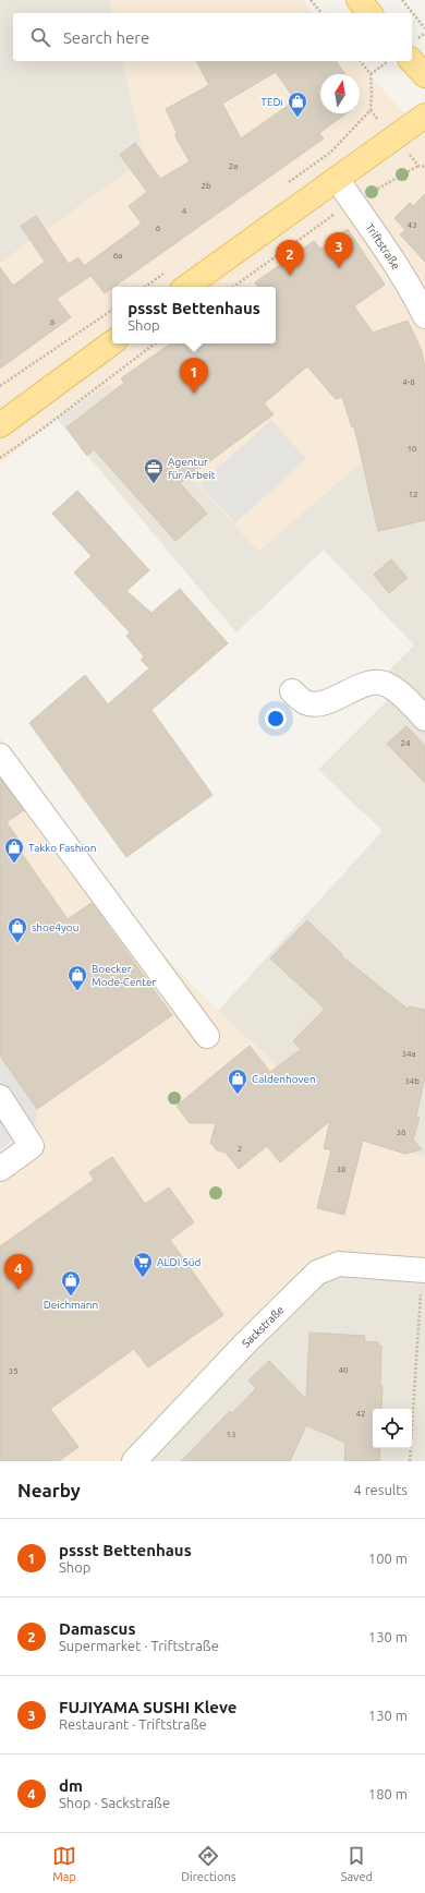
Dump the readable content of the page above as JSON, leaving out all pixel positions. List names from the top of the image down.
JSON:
{
  "streets": {
    "street": ["Triftstraße", "Sackstraße"]
  },
  "places": {
    "shop": [
      "TEDi",
      "Takko Fashion",
      "shoe4you",
      "Boecker Mode-Center",
      "Caldenhoven",
      "Deichmann"
    ],
    "office": ["Agentur für Arbeit"],
    "supermarket": ["ALDI Süd"]
  },
  "house_numbers": [
    "2a",
    "2b",
    "4",
    "43",
    "6",
    "6a",
    "8",
    "4-8",
    "10",
    "12",
    "24",
    "34a",
    "34b",
    "36",
    "2",
    "38",
    "40",
    "35",
    "42",
    "13"
  ],
  "north": "top",
  "page": {
    "search": "Search here",
    "pins": [
      "3",
      "2",
      "1",
      "4"
    ],
    "popup": ["pssst Bettenhaus", "Shop"],
    "heading": ["Nearby", "4 results"],
    "list": [
      {
        "mark": "1",
        "name": "pssst Bettenhaus",
        "note": "Shop",
        "value": "100 m"
      },
      {
        "mark": "2",
        "name": "Damascus",
        "note": "Supermarket · Triftstraße",
        "value": "130 m"
      },
      {
        "mark": "3",
        "name": "FUJIYAMA SUSHI Kleve",
        "note": "Restaurant · Triftstraße",
        "value": "130 m"
      },
      {
        "mark": "4",
        "name": "dm",
        "note": "Shop · Sackstraße",
        "value": "180 m"
      }
    ],
    "nav": ["Map", "Directions", "Saved"]
  }
}
